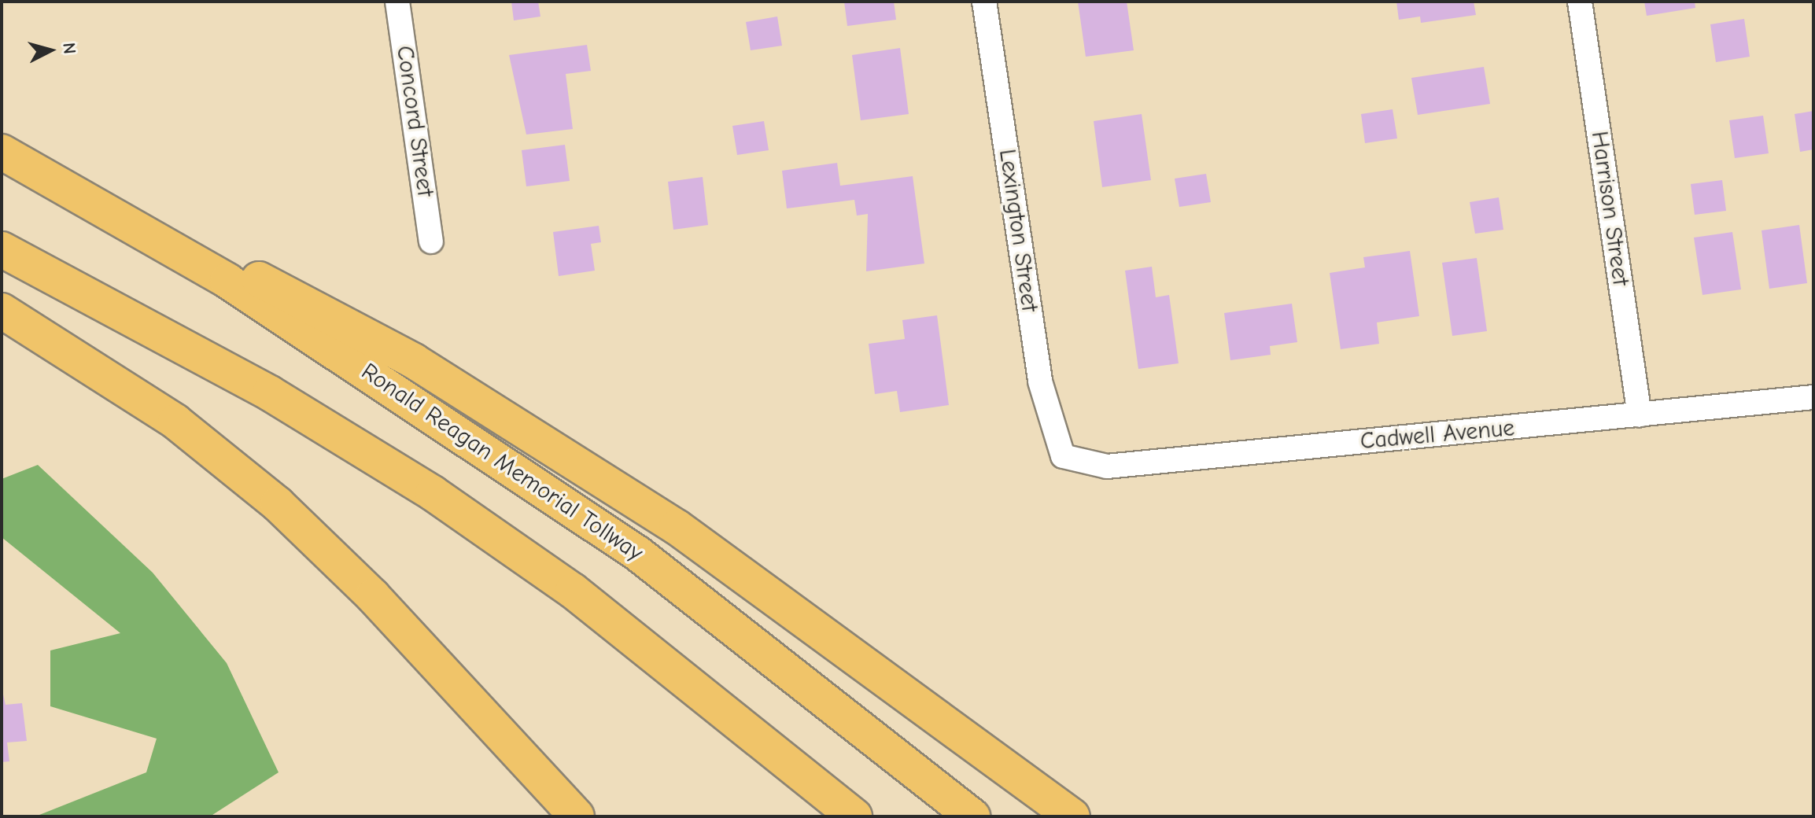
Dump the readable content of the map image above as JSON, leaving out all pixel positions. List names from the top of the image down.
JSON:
{
  "streets": {
    "highway": ["Ronald Reagan Memorial Tollway"],
    "street": [
      "Concord Street",
      "Harrison Street",
      "Lexington Street",
      "Cadwell Avenue"
    ]
  },
  "crossings": [
    ["Harrison Street", "Cadwell Avenue"],
    ["Lexington Street", "Cadwell Avenue"]
  ],
  "north": "right"
}
